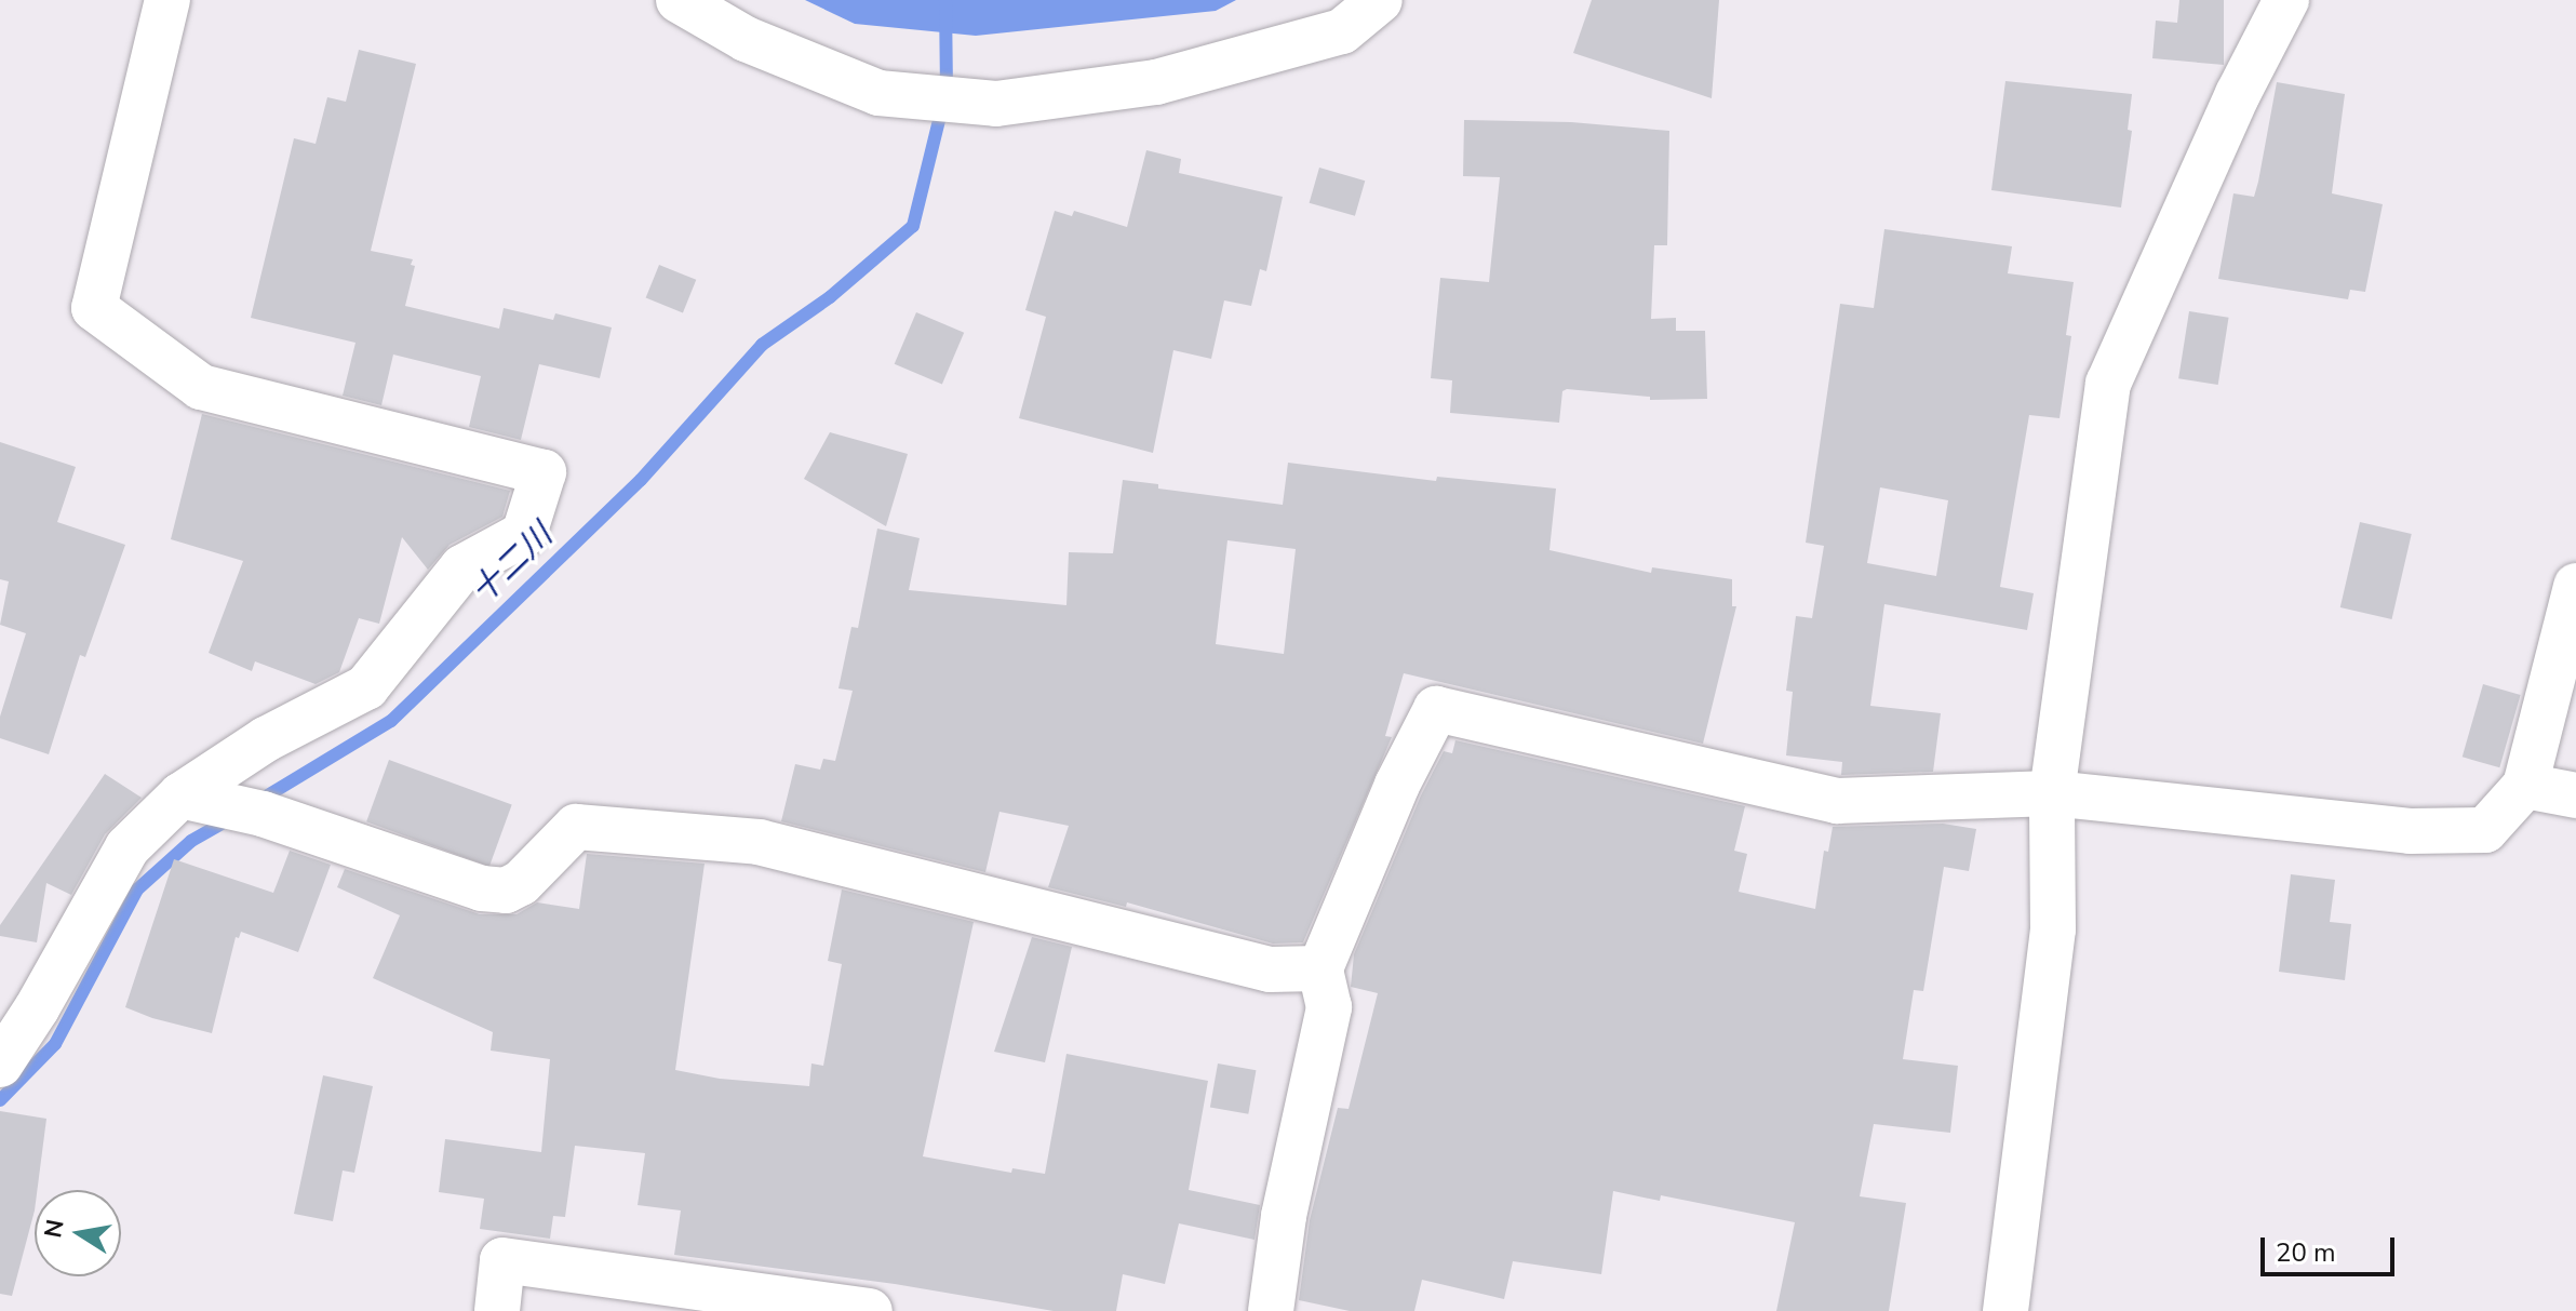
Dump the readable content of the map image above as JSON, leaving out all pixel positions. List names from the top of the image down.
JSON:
{
  "water": ["十二川"],
  "scale_bar": "20 m",
  "north": "left"
}
